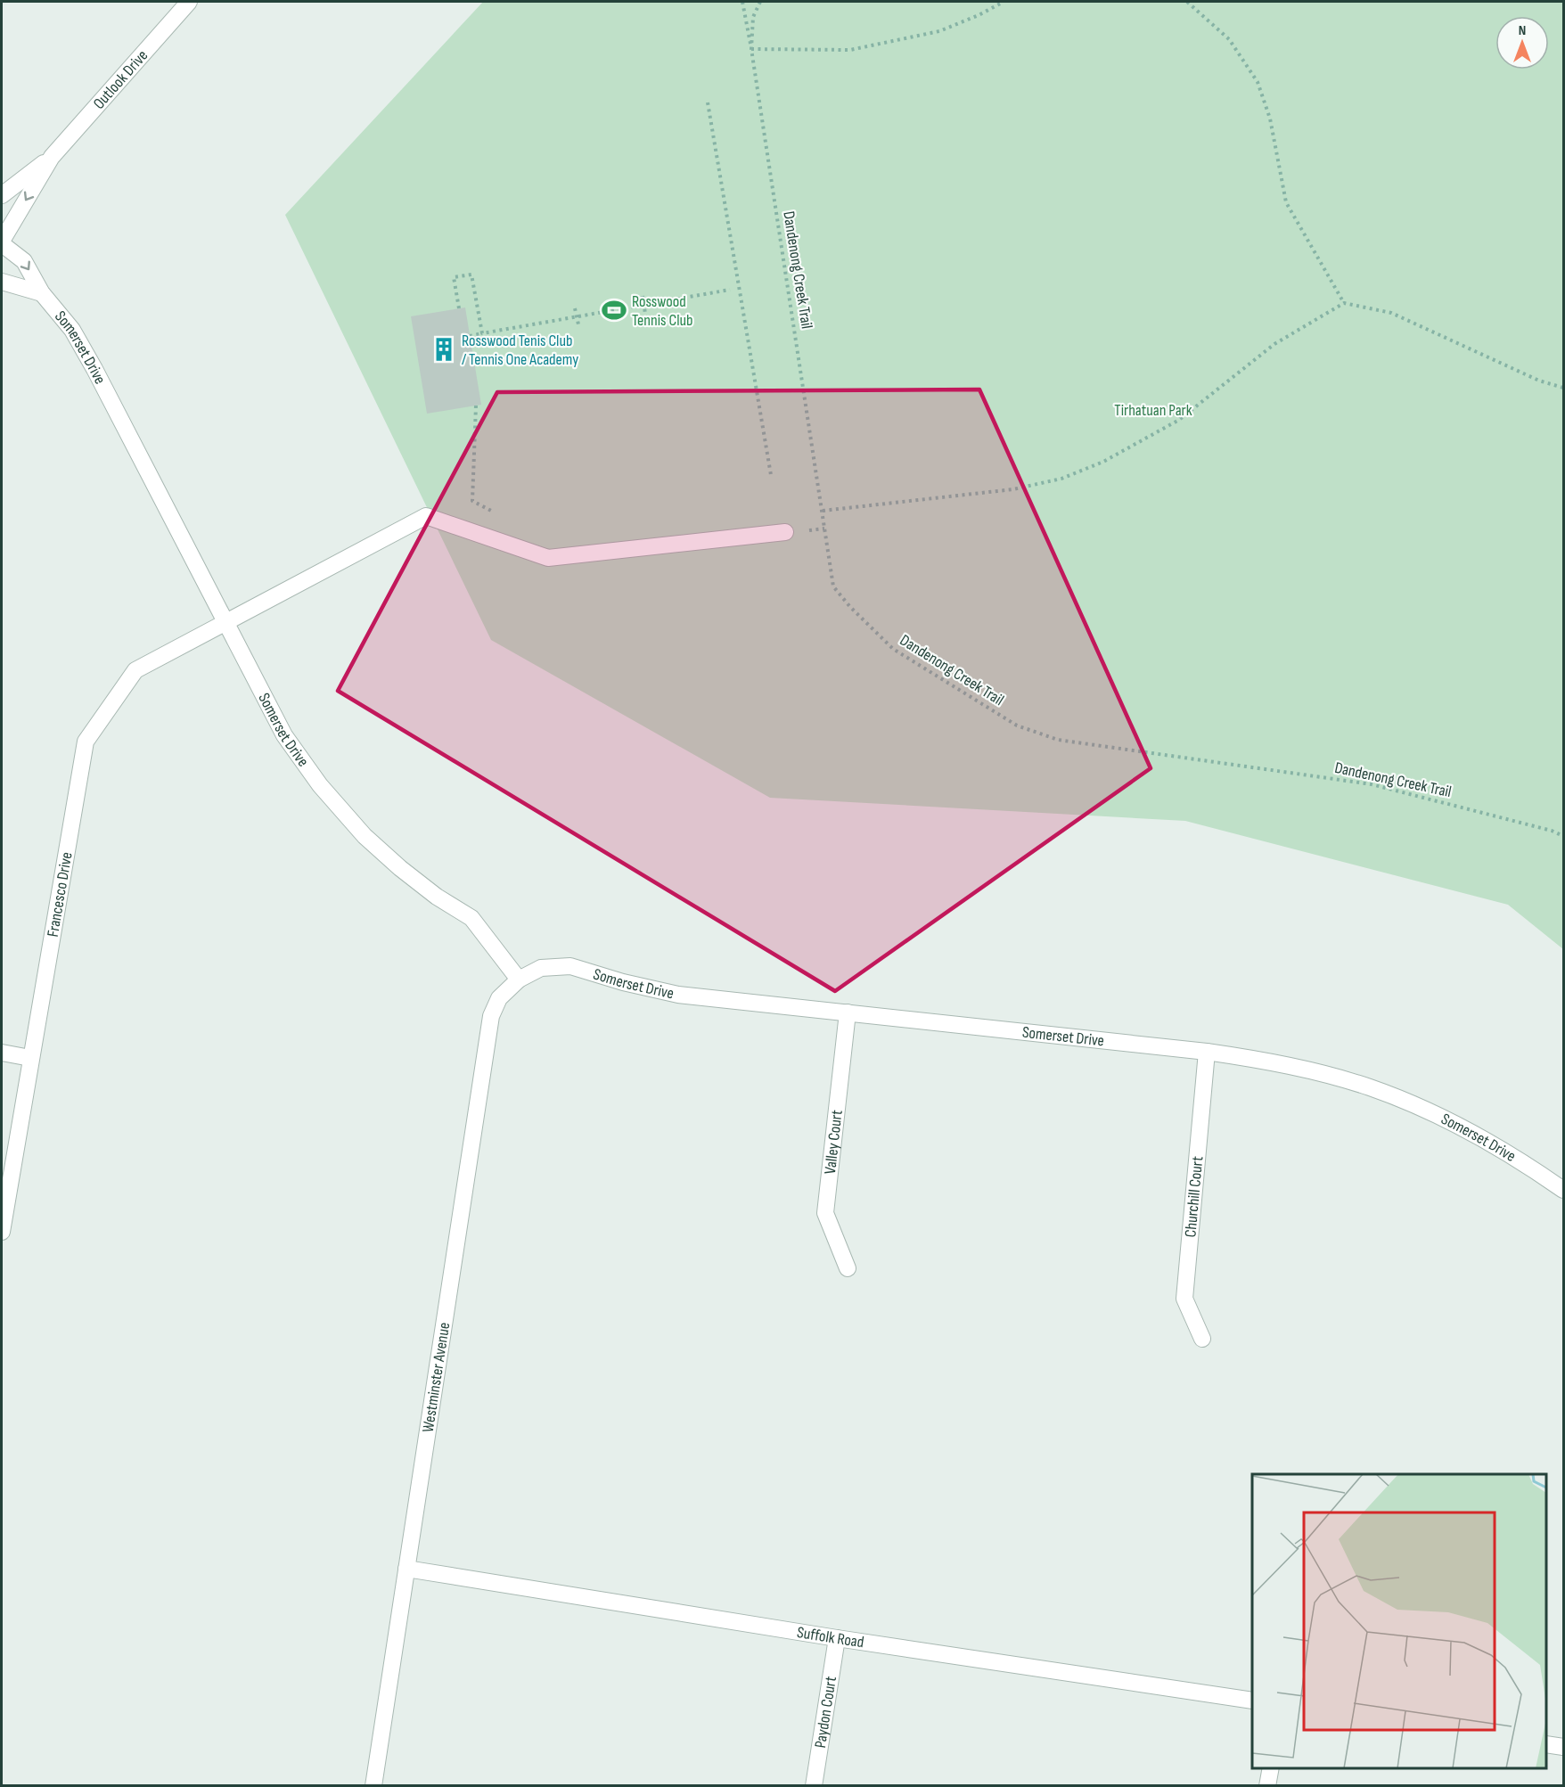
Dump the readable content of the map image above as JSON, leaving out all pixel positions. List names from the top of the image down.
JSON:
{
  "streets": {
    "street": [
      "Outlook Drive",
      "Somerset Drive",
      "Francesco Drive",
      "Valley Court",
      "Churchill Court",
      "Westminster Avenue",
      "Suffolk Road",
      "Paydon Court"
    ],
    "path": ["Dandenong Creek Trail"]
  },
  "crossings": [
    ["Outlook Drive", "Somerset Drive"],
    ["Somerset Drive", "Francesco Drive"],
    ["Somerset Drive", "Valley Court"],
    ["Somerset Drive", "Churchill Court"],
    ["Somerset Drive", "Westminster Avenue"],
    ["Westminster Avenue", "Suffolk Road"],
    ["Suffolk Road", "Paydon Court"]
  ],
  "parks": ["Tirhatuan Park"],
  "places": {
    "sports": ["Rosswood Tennis Club"],
    "building": ["Rosswood Tenis Club / Tennis One Academy"]
  },
  "north": "top"
}
